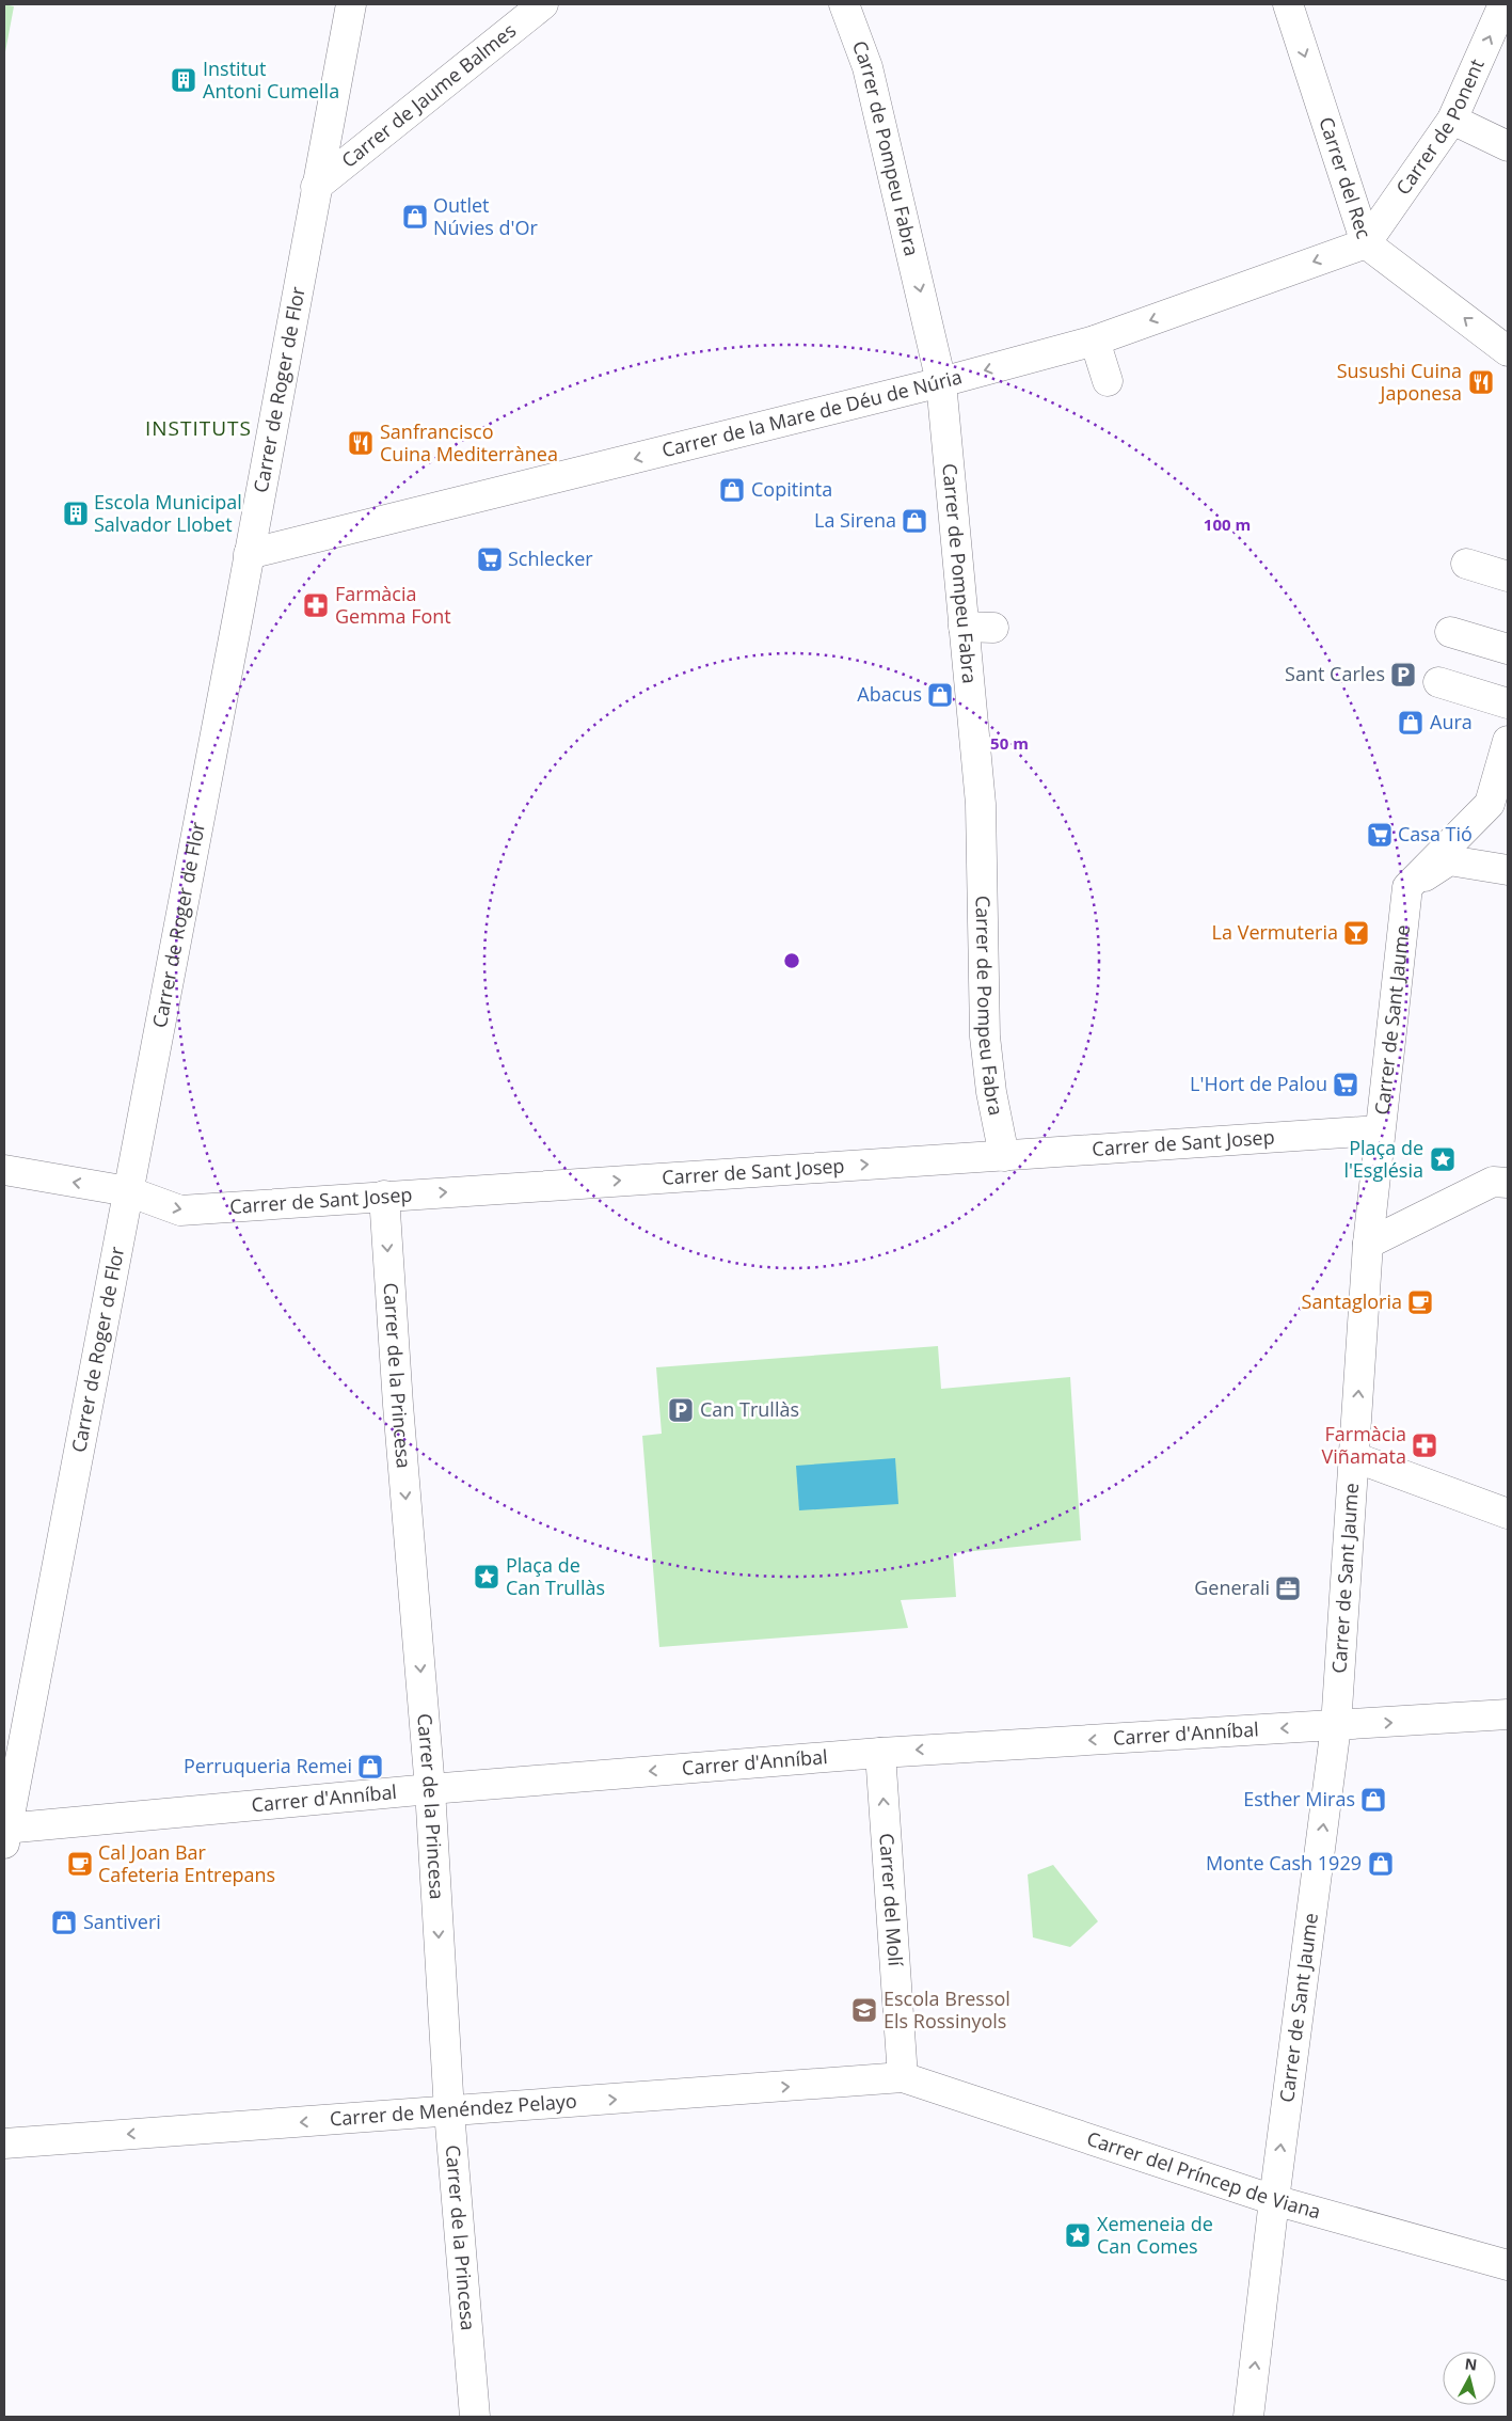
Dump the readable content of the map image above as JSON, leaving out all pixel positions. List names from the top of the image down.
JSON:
{
  "streets": {
    "street": [
      "Carrer de Jaume Balmes",
      "Carrer de Ponent",
      "Carrer de Pompeu Fabra",
      "Carrer del Rec",
      "Carrer de Roger de Flor",
      "Carrer de la Mare de Déu de Núria",
      "Carrer de Sant Jaume",
      "Carrer de Sant Josep",
      "Carrer de la Princesa",
      "Carrer d'Anníbal",
      "Carrer del Molí",
      "Carrer de Menéndez Pelayo",
      "Carrer del Príncep de Viana"
    ]
  },
  "crossings": [
    ["Carrer de Jaume Balmes", "Carrer de Roger de Flor"],
    ["Carrer de Ponent", "Carrer del Rec"],
    ["Carrer de Ponent", "Carrer de la Mare de Déu de Núria"],
    ["Carrer de Pompeu Fabra", "Carrer de la Mare de Déu de Núria"],
    ["Carrer de Pompeu Fabra", "Carrer de Sant Josep"],
    ["Carrer del Rec", "Carrer de la Mare de Déu de Núria"],
    ["Carrer de Roger de Flor", "Carrer de la Mare de Déu de Núria"],
    ["Carrer de Roger de Flor", "Carrer de Sant Josep"],
    ["Carrer de Roger de Flor", "Carrer d'Anníbal"],
    ["Carrer de Sant Jaume", "Carrer de Sant Josep"],
    ["Carrer de Sant Jaume", "Carrer d'Anníbal"],
    ["Carrer de Sant Jaume", "Carrer del Príncep de Viana"],
    ["Carrer de Sant Josep", "Carrer de la Princesa"],
    ["Carrer de la Princesa", "Carrer d'Anníbal"],
    ["Carrer de la Princesa", "Carrer de Menéndez Pelayo"],
    ["Carrer d'Anníbal", "Carrer del Molí"],
    ["Carrer del Molí", "Carrer de Menéndez Pelayo"],
    ["Carrer del Molí", "Carrer del Príncep de Viana"],
    ["Carrer de Menéndez Pelayo", "Carrer del Príncep de Viana"]
  ],
  "one_way": [
    "Carrer de Ponent",
    "Carrer de la Mare de Déu de Núria",
    "Carrer de Sant Jaume",
    "Carrer de la Princesa",
    "Carrer del Molí"
  ],
  "districts": ["INSTITUTS"],
  "places": {
    "building": ["Institut Antoni Cumella", "Escola Municipal Salvador Llobet"],
    "shop": [
      "Outlet Núvies d'Or",
      "Copitinta",
      "La Sirena",
      "Abacus",
      "Aura",
      "Perruqueria Remei",
      "Esther Miras",
      "Monte Cash 1929",
      "Santiveri"
    ],
    "restaurant": ["Susushi Cuina Japonesa", "Sanfrancisco Cuina Mediterrànea"],
    "supermarket": ["Schlecker", "Casa Tió", "L'Hort de Palou"],
    "pharmacy": ["Farmàcia Gemma Font", "Farmàcia Viñamata"],
    "parking": ["Sant Carles", "Can Trullàs"],
    "bar": ["La Vermuteria"],
    "place": ["Plaça de l'Església", "Plaça de Can Trullàs", "Xemeneia de Can Comes"],
    "cafe": ["Santagloria", "Cal Joan Bar Cafeteria Entrepans"],
    "office": ["Generali"],
    "school or university": ["Escola Bressol Els Rossinyols"]
  },
  "north": "top",
  "rings": ["100 m", "50 m"]
}
